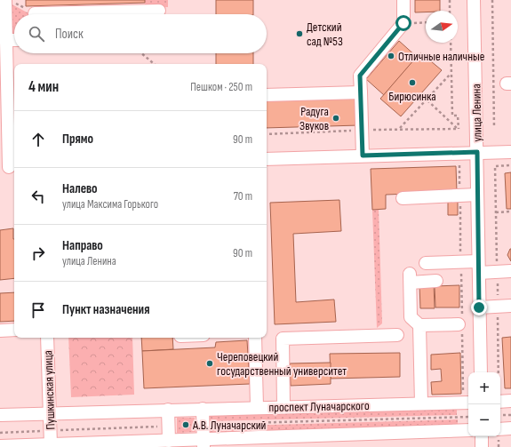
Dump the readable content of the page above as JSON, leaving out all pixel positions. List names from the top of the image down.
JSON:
{
  "streets": {
    "street": ["улица Ленина", "Пушкинская улица", "проспект Луначарского"]
  },
  "crossings": [
    ["Пушкинская улица", "проспект Луначарского"]
  ],
  "places": [
    "Детский сад №53",
    "Отличные наличные",
    "Бирюсинка",
    "Радуга Звуков",
    "Череповецкий государственный университет",
    "А.В. Луначарский"
  ],
  "north": "right",
  "page": {
    "search": "Поиск",
    "heading": ["4 мин", "Пешком · 250 m"],
    "list": [
      ["Прямо", "90 m"],
      ["Налево", "улица Максима Горького", "70 m"],
      ["Направо", "улица Ленина", "90 m"],
      "Пункт назначения"
    ],
    "map_buttons": ["+", "−"]
  }
}
